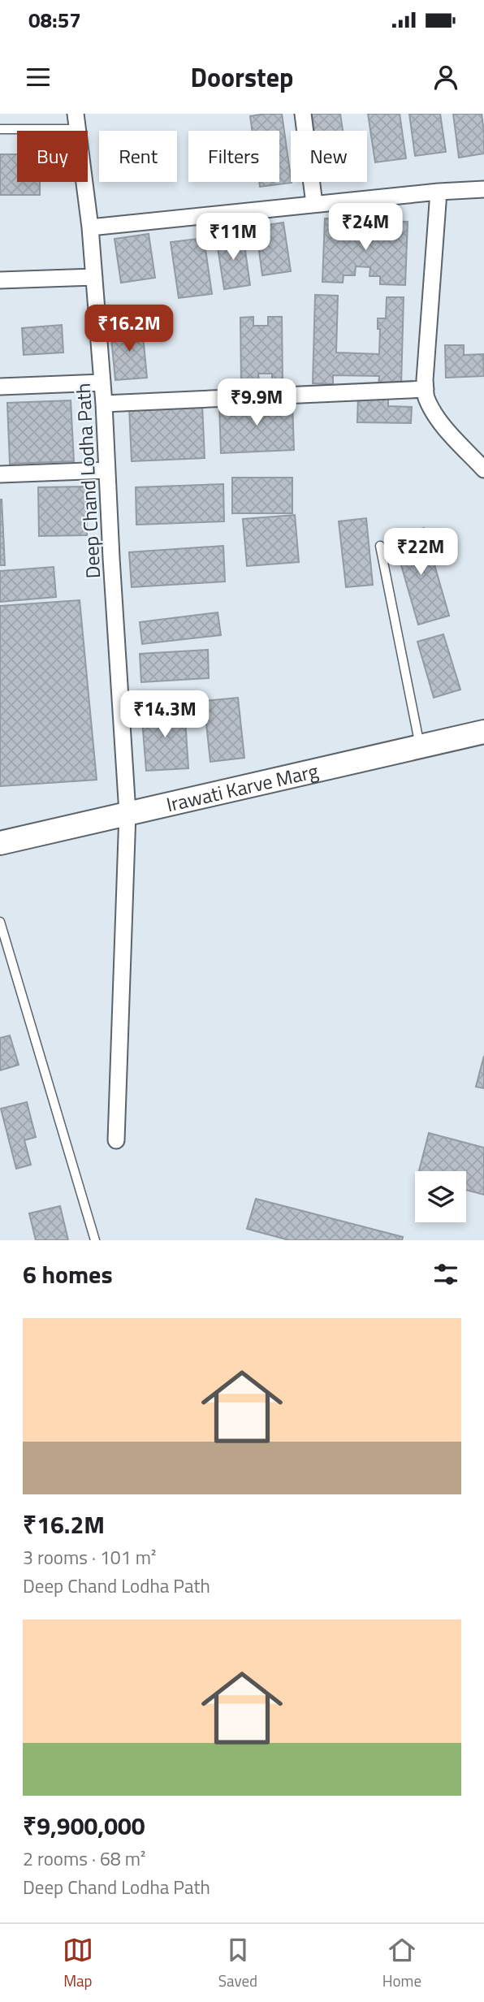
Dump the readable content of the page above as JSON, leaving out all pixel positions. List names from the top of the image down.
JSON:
{
  "streets": {
    "main road": ["Irawati Karve Marg"],
    "street": ["Deep Chand Lodha Path"]
  },
  "crossings": [
    ["Deep Chand Lodha Path", "Irawati Karve Marg"]
  ],
  "page": {
    "status": "08:57",
    "header": "Doorstep",
    "chip": [
      "Buy",
      "Rent",
      "Filters",
      "New"
    ],
    "price": [
      "₹24M",
      "₹11M",
      "₹16.2M",
      "₹9.9M",
      "₹22M",
      "₹14.3M"
    ],
    "heading": "6 homes",
    "list": [
      {
        "name": "₹16.2M",
        "note": "3 rooms · 101 m² · Deep Chand Lodha Path"
      },
      {
        "name": "₹9,900,000",
        "note": "2 rooms · 68 m² · Deep Chand Lodha Path"
      }
    ],
    "tabs": ["Map", "Saved", "Home"]
  }
}
